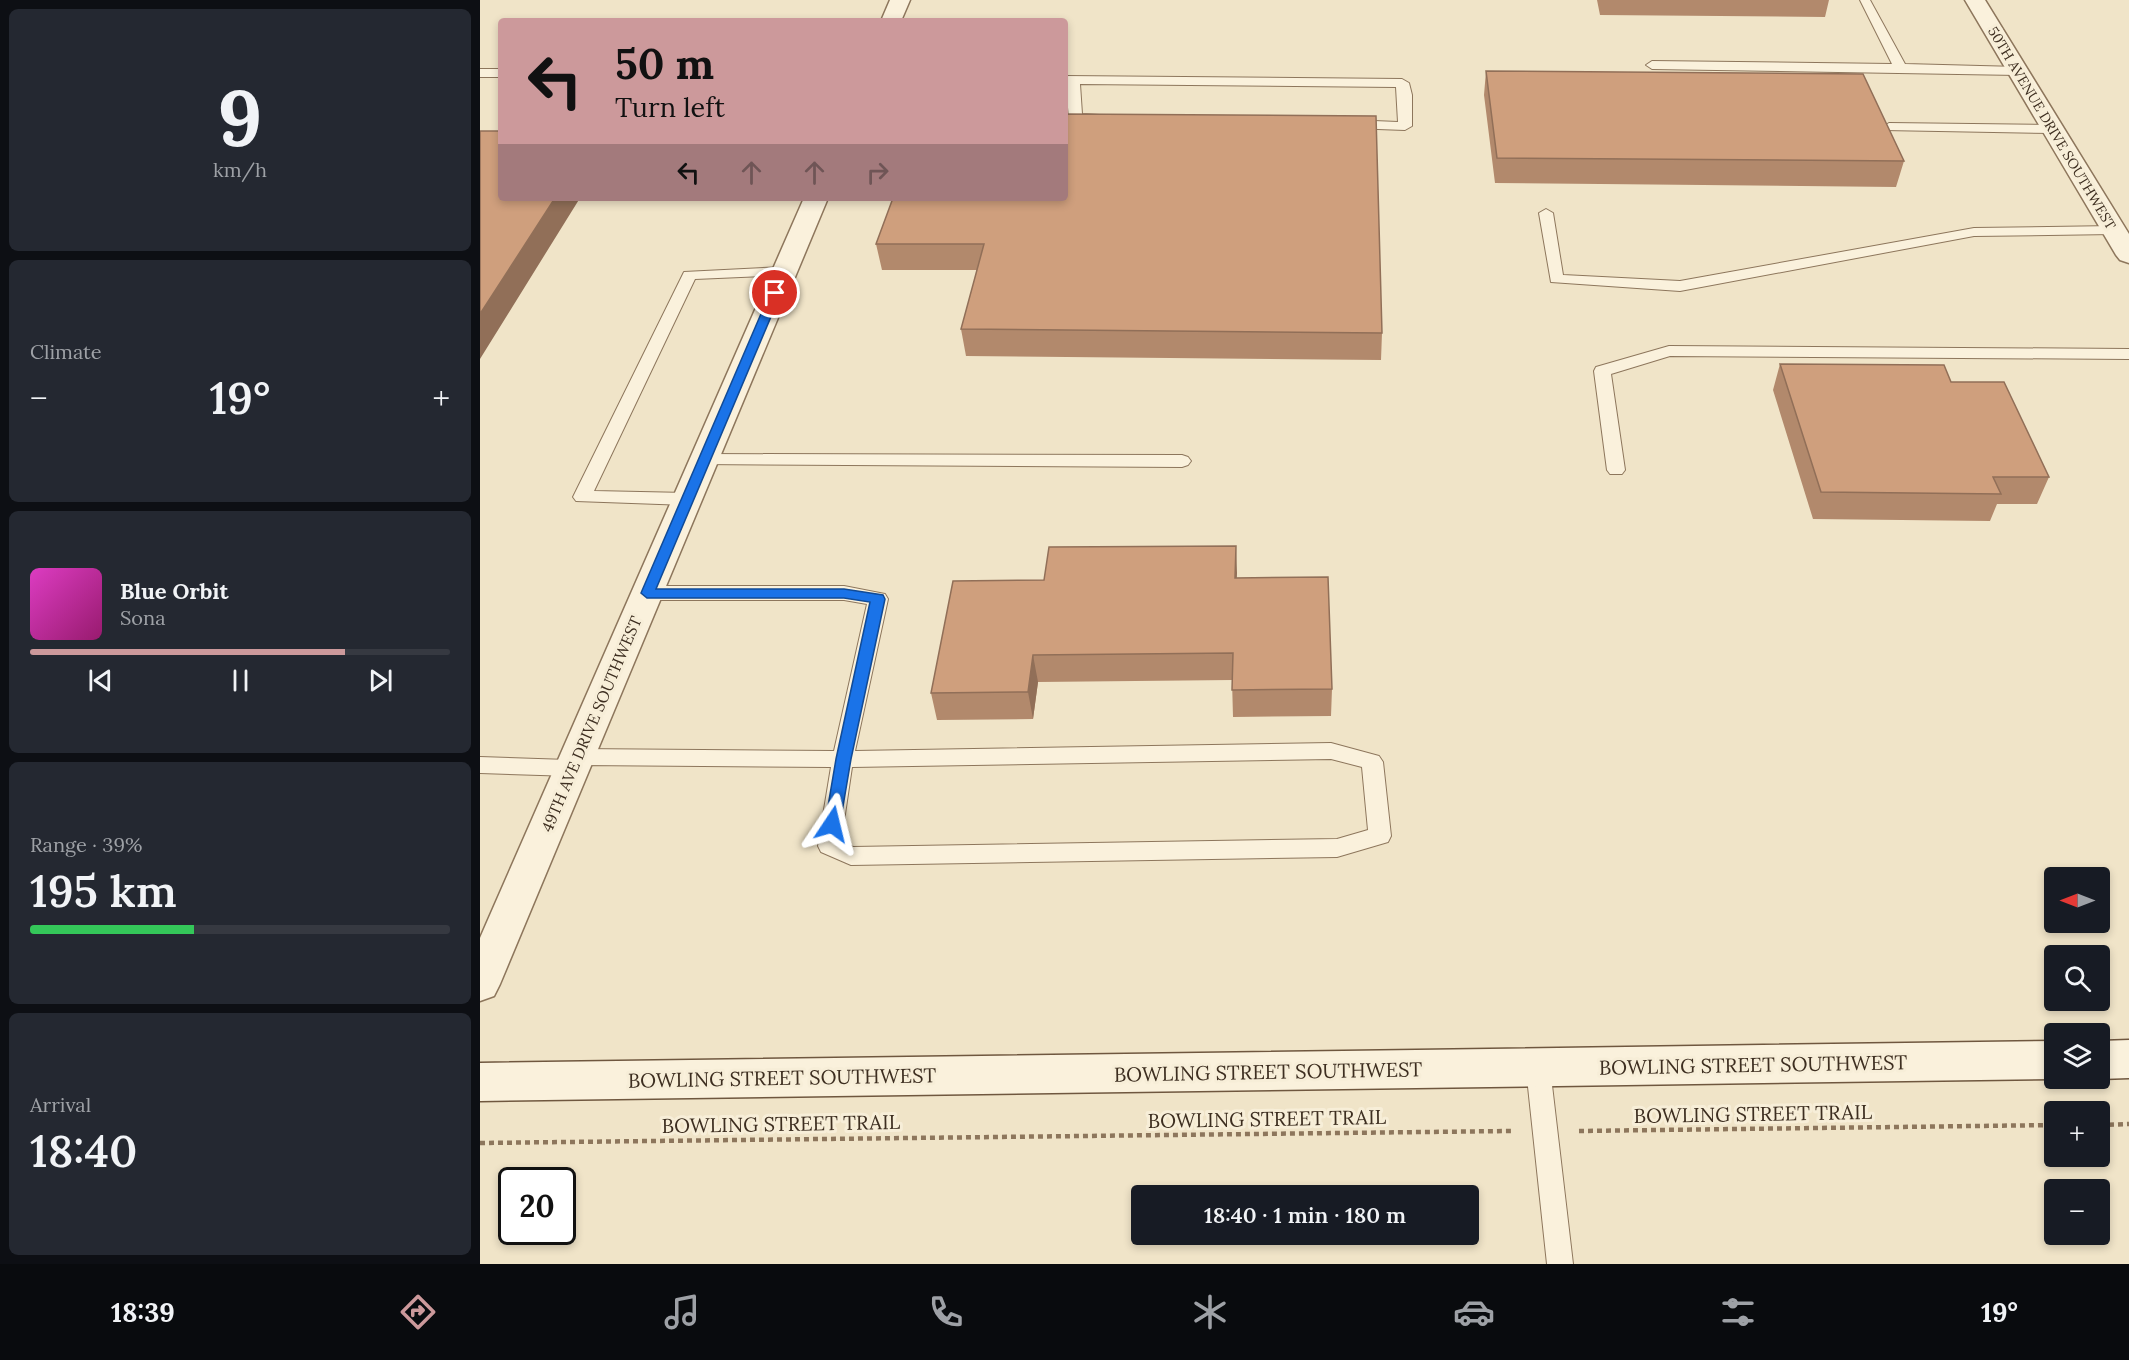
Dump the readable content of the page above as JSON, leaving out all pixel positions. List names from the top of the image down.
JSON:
{
  "streets": {
    "street": ["50TH AVENUE DRIVE SOUTHWEST", "49TH AVE DRIVE SOUTHWEST", "BOWLING STREET SOUTHWEST"],
    "path": ["BOWLING STREET TRAIL"]
  },
  "north": "left",
  "page": {
    "tile": [
      ["9", "km/h"],
      "Climate",
      ["Range · 39%", "195 km"],
      ["Arrival", "18:40"]
    ],
    "turn": ["50 m", "Turn left"],
    "heat": ["−", "19°", "+"],
    "song": ["Blue Orbit", "Sona"],
    "map_buttons": ["+", "−"],
    "limit": "20",
    "trip": "18:40 · 1 min · 180 m",
    "tabs": ["18:39", "19°"]
  }
}
